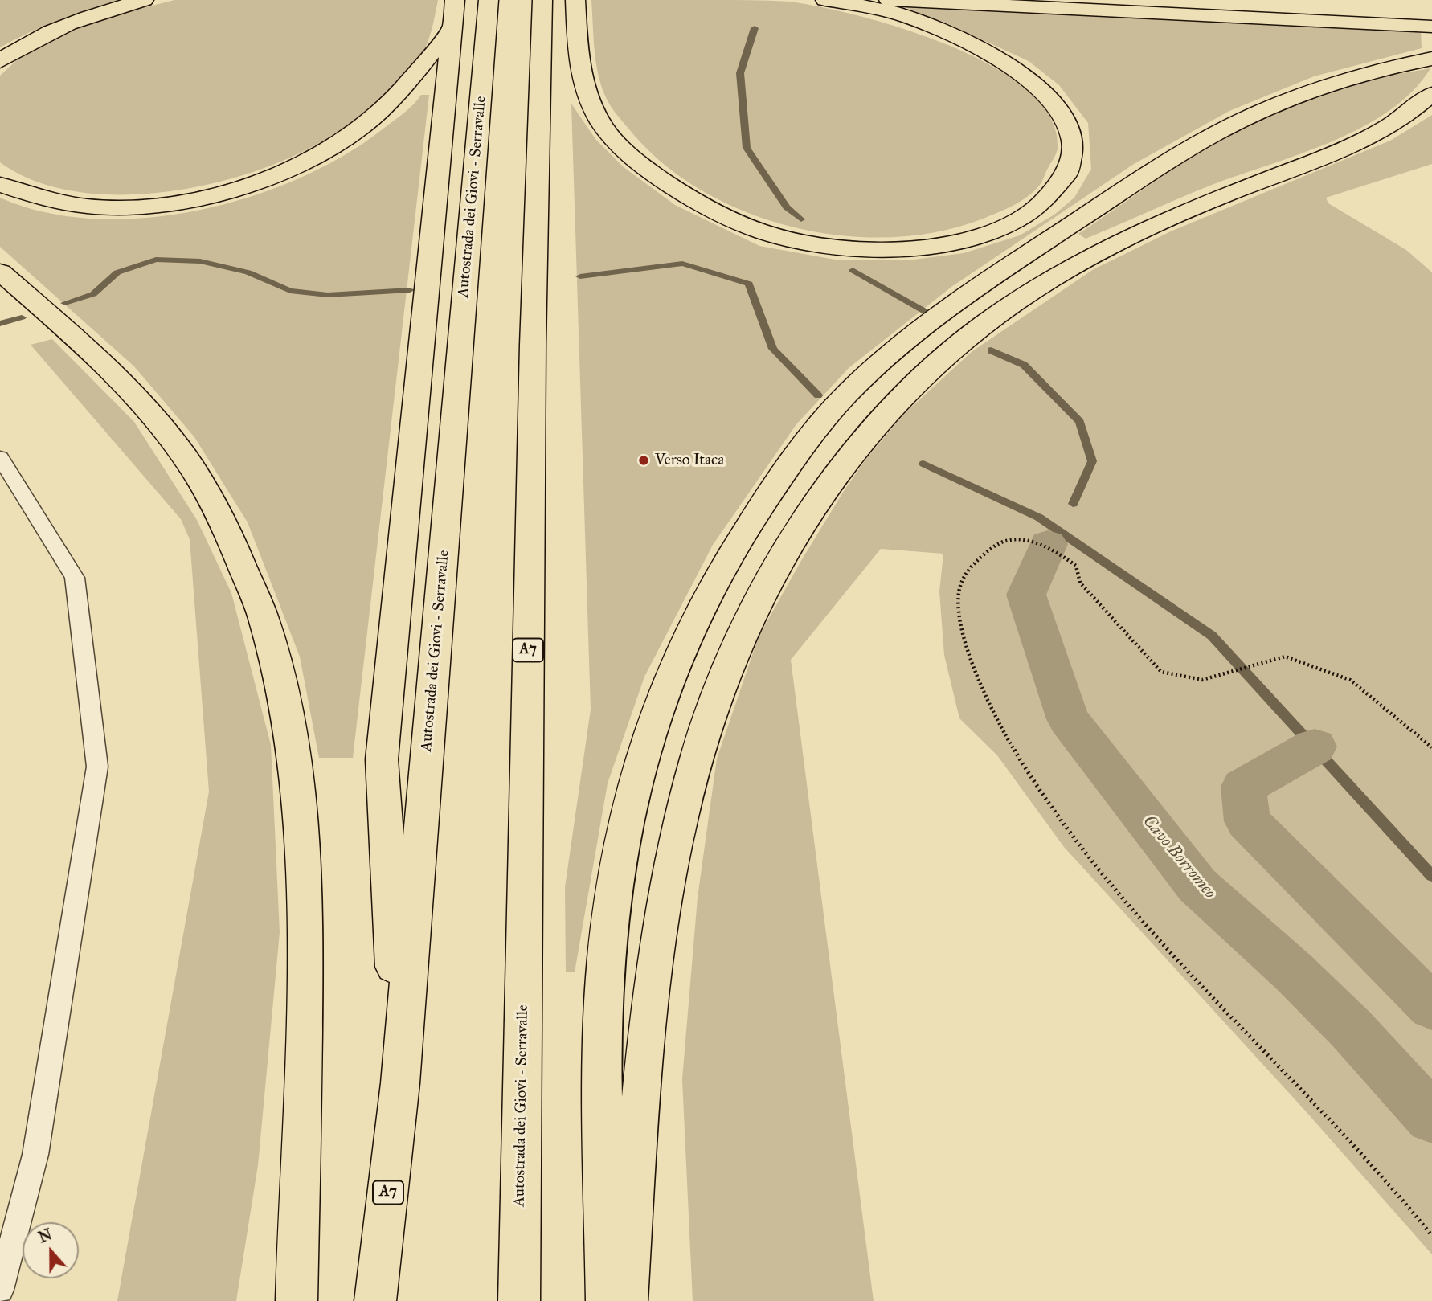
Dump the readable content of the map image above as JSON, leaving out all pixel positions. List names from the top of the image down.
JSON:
{
  "streets": {
    "highway": ["Autostrada dei Giovi - Serravalle", "A7"]
  },
  "crossings": [
    ["Autostrada dei Giovi - Serravalle", "A7"]
  ],
  "water": ["Cavo Borromeo"],
  "places": ["Verso Itaca"],
  "north": "top"
}
